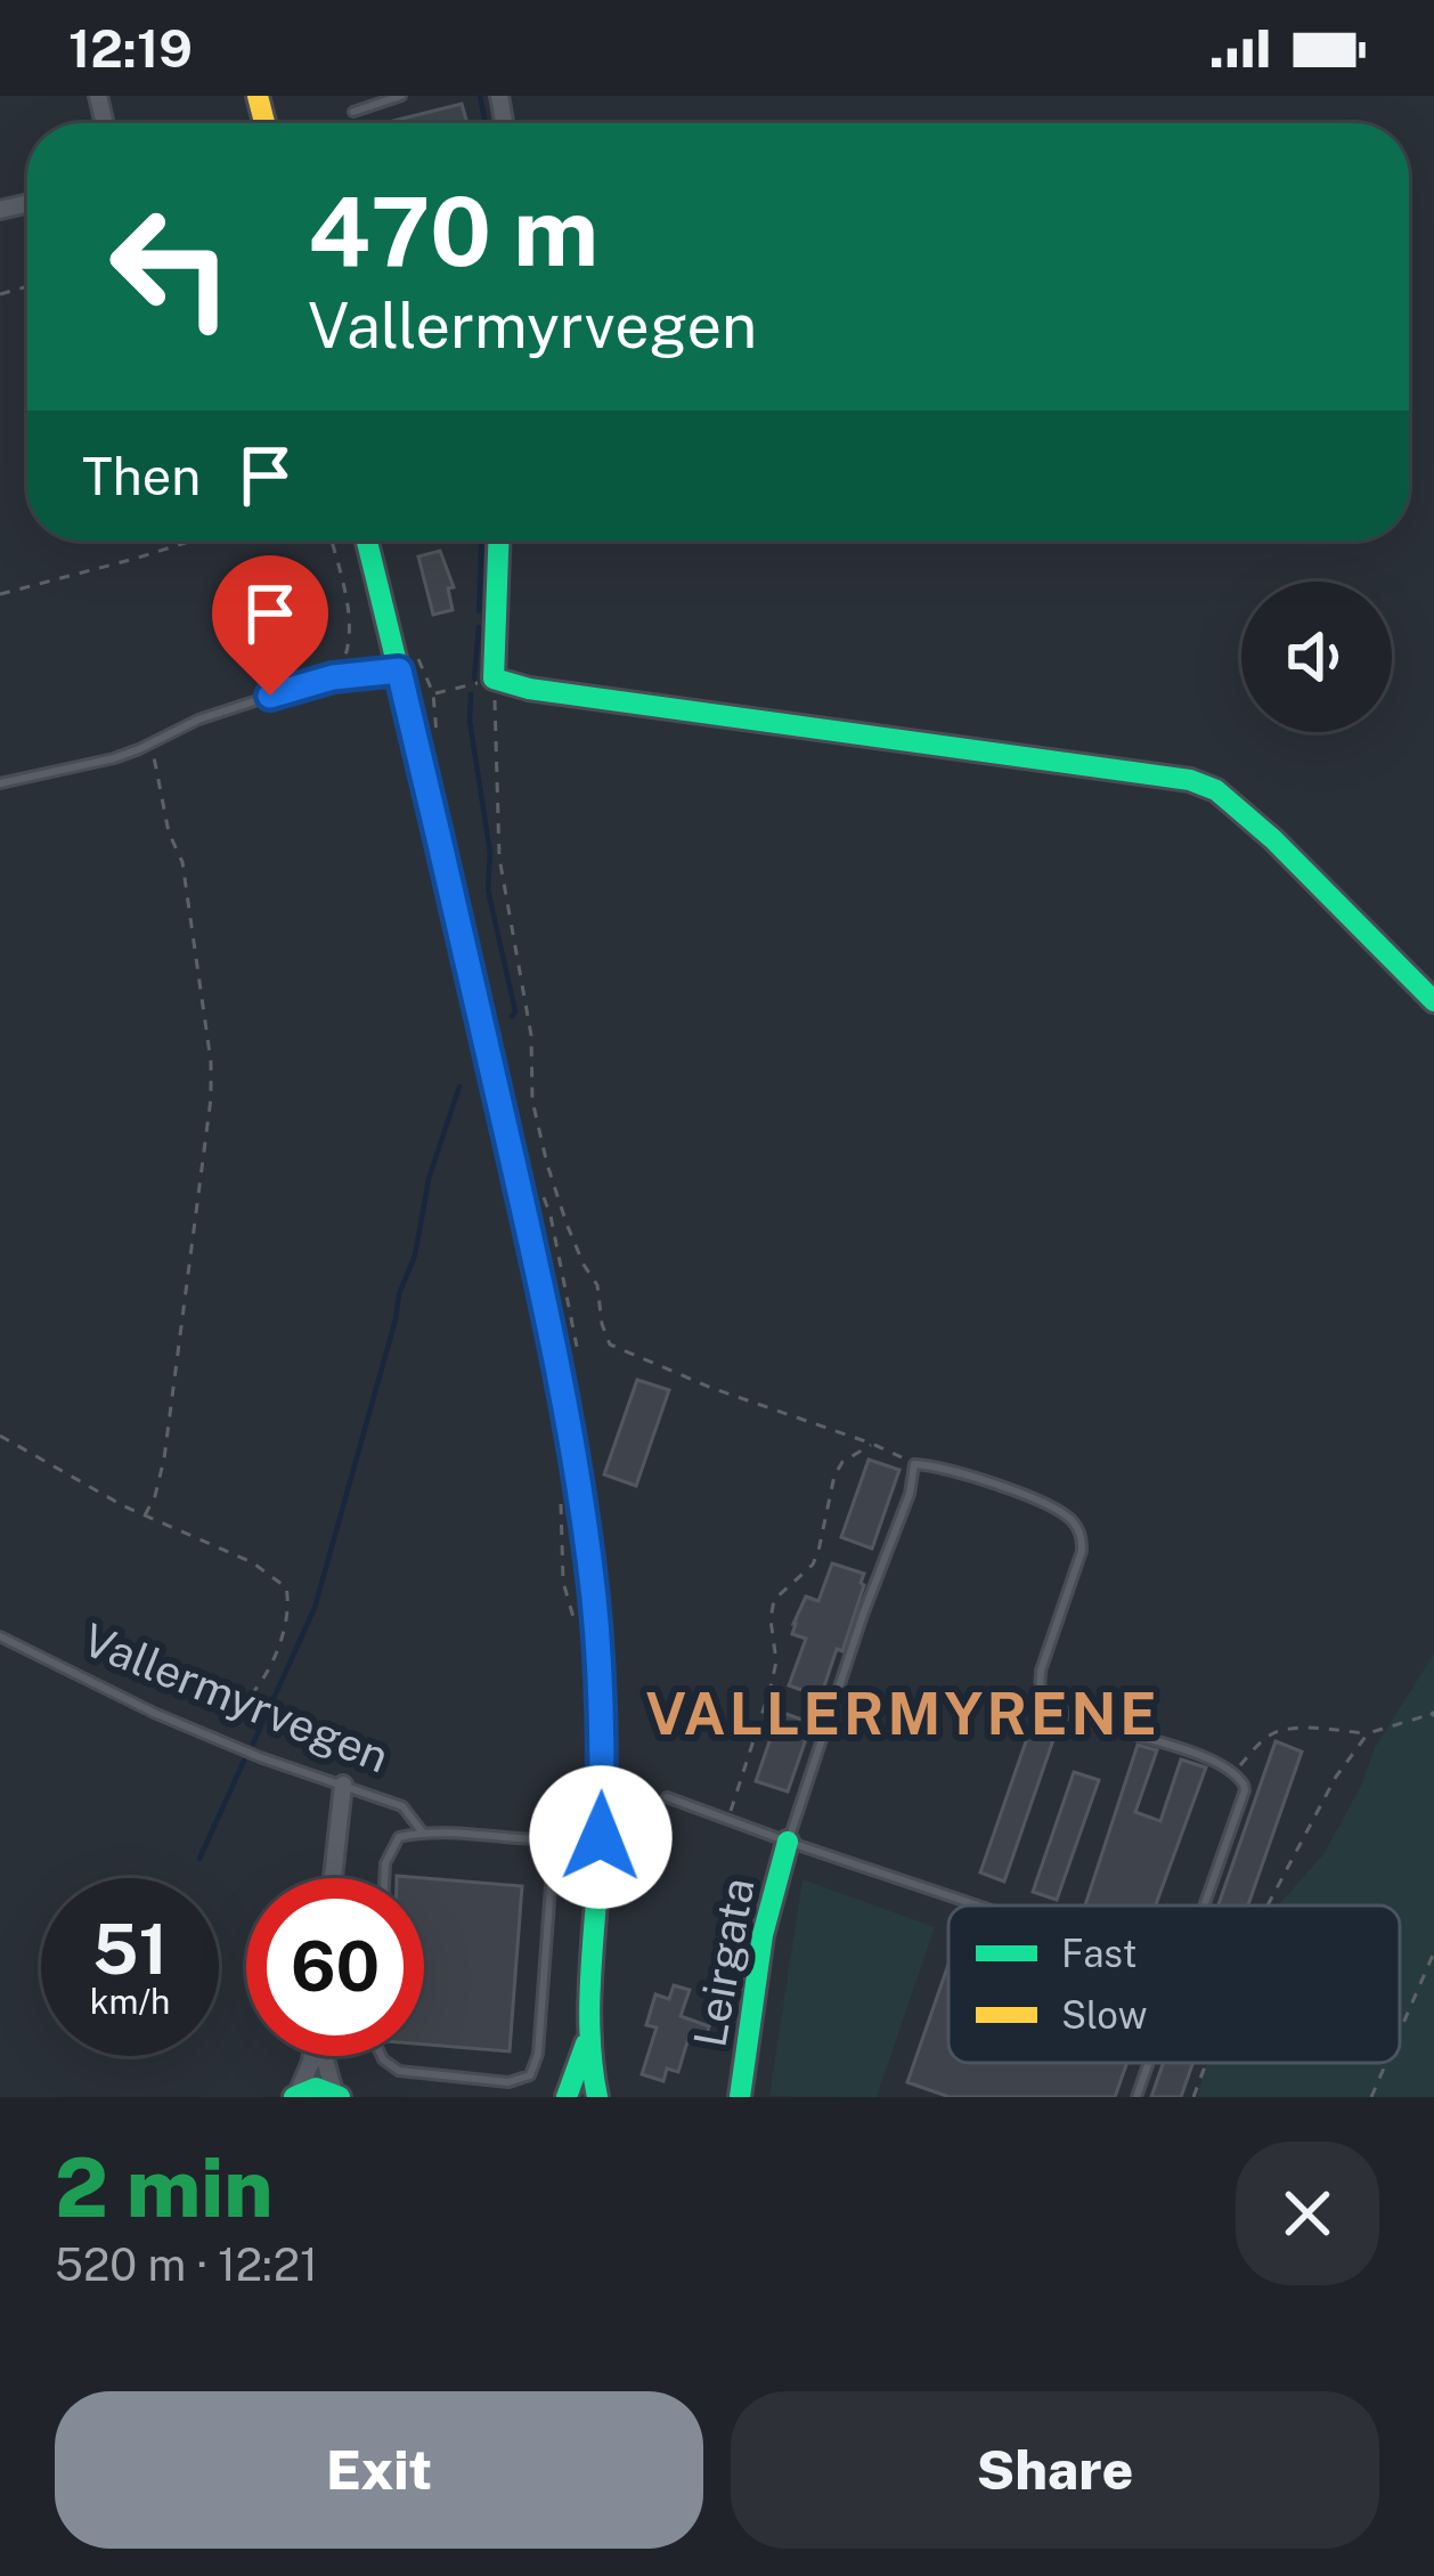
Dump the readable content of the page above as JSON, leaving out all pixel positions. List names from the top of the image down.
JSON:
{
  "streets": {
    "main road": ["Leirgata"],
    "lane": ["Vallermyrvegen"]
  },
  "districts": ["VALLERMYRENE"],
  "legend": ["Fast", "Slow"],
  "page": {
    "status": "12:19",
    "turn": ["470 m", "Vallermyrvegen"],
    "then": "Then",
    "speed": "51 km/h",
    "limit": "60",
    "heading": ["2 min", "520 m · 12:21"],
    "buttons": ["Exit", "Share"]
  }
}
